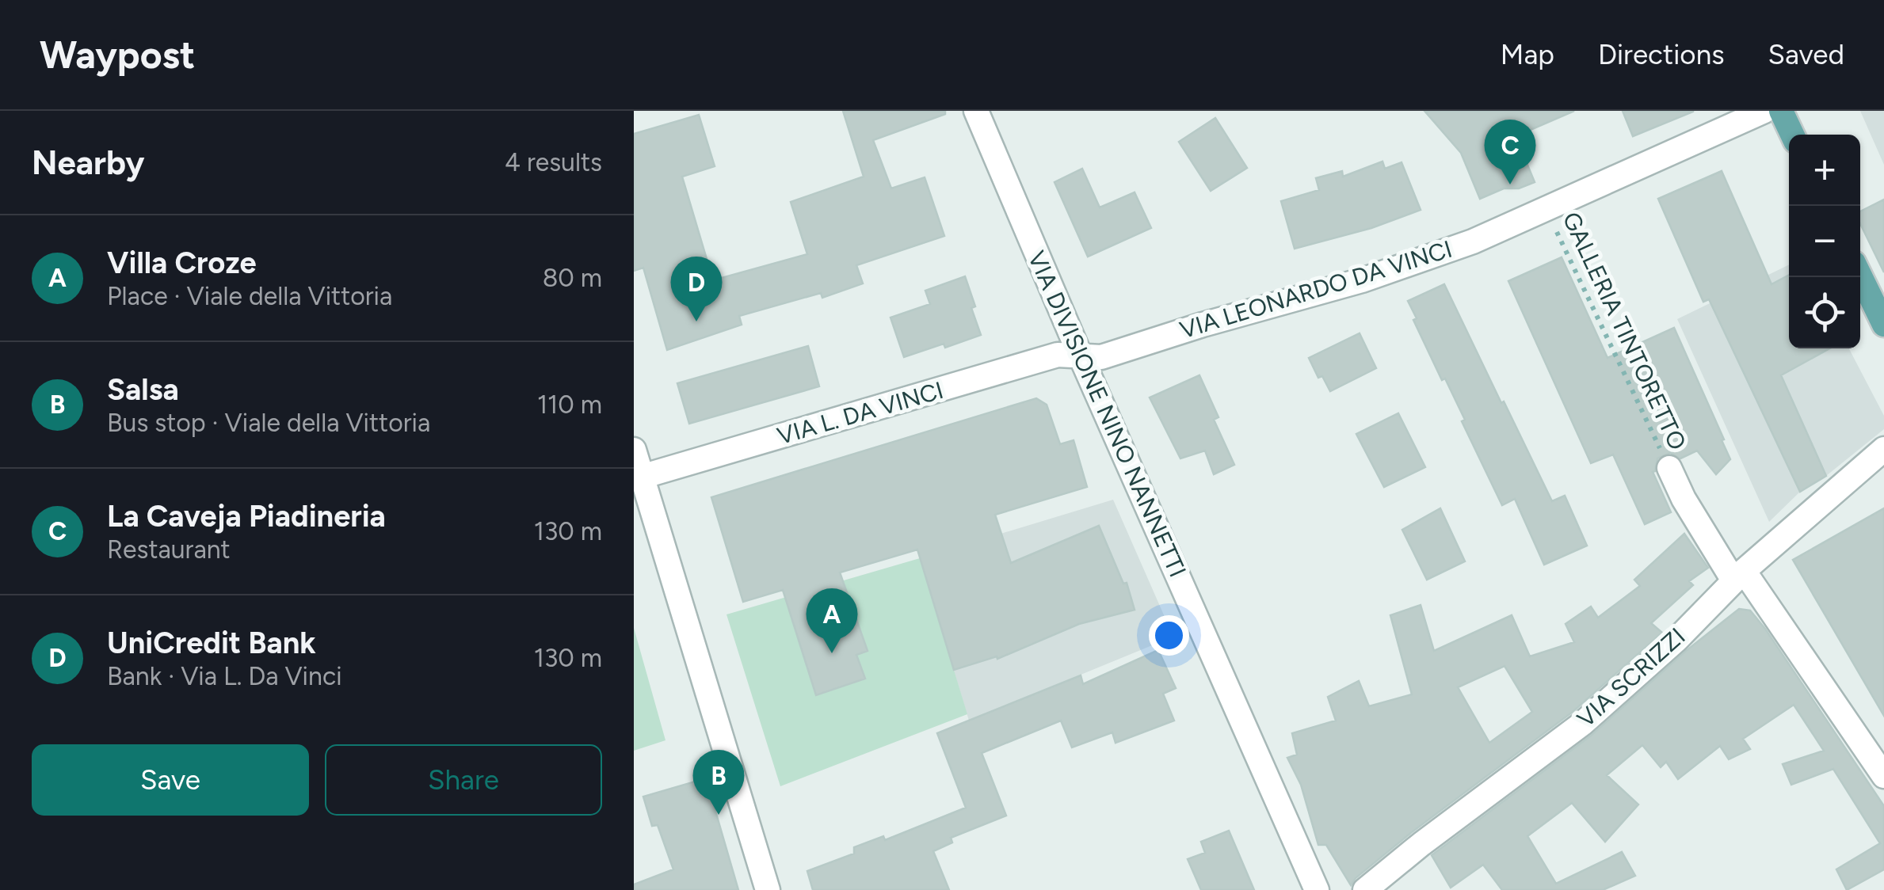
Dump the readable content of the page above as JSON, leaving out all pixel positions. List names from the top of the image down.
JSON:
{
  "streets": {
    "street": [
      "VIA LEONARDO DA VINCI",
      "VIA L. DA VINCI",
      "VIA DIVISIONE NINO NANNETTI",
      "VIA SCRIZZI"
    ],
    "path": ["GALLERIA TINTORETTO"]
  },
  "crossings": [
    ["VIA LEONARDO DA VINCI", "GALLERIA TINTORETTO"],
    ["VIA LEONARDO DA VINCI", "VIA L. DA VINCI"],
    ["VIA LEONARDO DA VINCI", "VIA DIVISIONE NINO NANNETTI"],
    ["VIA L. DA VINCI", "VIA DIVISIONE NINO NANNETTI"]
  ],
  "page": {
    "header": "Waypost",
    "nav": ["Map", "Directions", "Saved"],
    "heading": ["Nearby", "4 results"],
    "pins": [
      "C",
      "D",
      "A",
      "B"
    ],
    "map_buttons": ["+", "−"],
    "list": [
      {
        "mark": "A",
        "name": "Villa Croze",
        "note": "Place · Viale della Vittoria",
        "value": "80 m"
      },
      {
        "mark": "B",
        "name": "Salsa",
        "note": "Bus stop · Viale della Vittoria",
        "value": "110 m"
      },
      {
        "mark": "C",
        "name": "La Caveja Piadineria",
        "note": "Restaurant",
        "value": "130 m"
      },
      {
        "mark": "D",
        "name": "UniCredit Bank",
        "note": "Bank · Via L. Da Vinci",
        "value": "130 m"
      }
    ],
    "buttons": ["Save", "Share"]
  }
}
